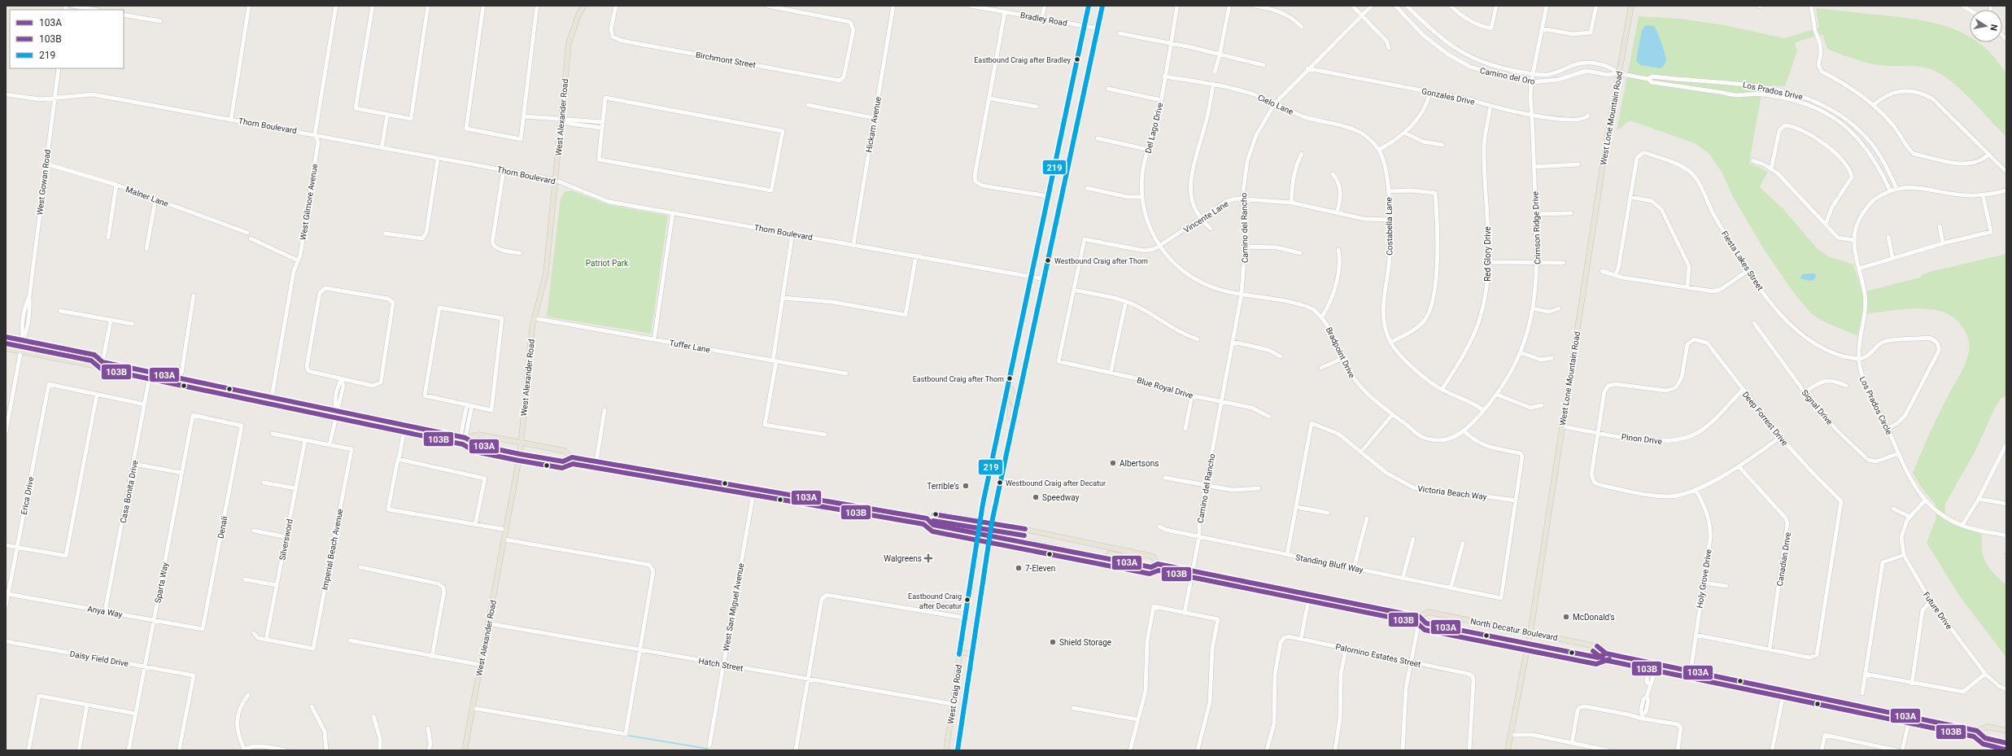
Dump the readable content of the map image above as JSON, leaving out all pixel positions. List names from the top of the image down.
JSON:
{
  "streets": {
    "main road": [
      "West Alexander Road",
      "West Lone Mountain Road",
      "North Decatur Boulevard",
      "West Craig Road"
    ],
    "street": [
      "Bradley Road",
      "Birchmont Street",
      "Camino del Oro",
      "Los Prados Drive",
      "Gonzales Drive",
      "Cielo Lane",
      "Hickam Avenue",
      "Thom Boulevard",
      "Del Lago Drive",
      "West Gowan Road",
      "Malner Lane",
      "West Gilmore Avenue",
      "Vincente Lane",
      "Costabella Lane",
      "Camino del Rancho",
      "Crimson Ridge Drive",
      "Red Glory Drive",
      "Fiesta Lakes Street",
      "Tuffer Lane",
      "Bradpoint Drive",
      "Blue Royal Drive",
      "Los Prados Circle",
      "Signal Drive",
      "Deep Forrest Drive",
      "Pinon Drive",
      "Casa Bonita Drive",
      "Victoria Beach Way",
      "Erica Drive",
      "Denali",
      "Silversword",
      "Imperial Beach Avenue",
      "Canadian Drive",
      "Standing Bluff Way",
      "Holy Grove Drive",
      "Sparta Way",
      "West San Miguel Avenue",
      "Future Drive",
      "Anya Way",
      "Palomino Estates Street",
      "Daisy Field Drive",
      "Hatch Street"
    ]
  },
  "crossings": [
    ["Bradley Road", "West Craig Road"],
    ["Camino del Oro", "Los Prados Drive"],
    ["Camino del Oro", "West Lone Mountain Road"],
    ["Camino del Oro", "Crimson Ridge Drive"],
    ["Los Prados Drive", "West Lone Mountain Road"],
    ["Los Prados Drive", "Los Prados Circle"],
    ["Gonzales Drive", "Camino del Rancho"],
    ["Gonzales Drive", "Crimson Ridge Drive"],
    ["Gonzales Drive", "Red Glory Drive"],
    ["Cielo Lane", "Del Lago Drive"],
    ["Cielo Lane", "Costabella Lane"],
    ["Cielo Lane", "Camino del Rancho"],
    ["West Alexander Road", "Thom Boulevard"],
    ["West Alexander Road", "Tuffer Lane"],
    ["West Alexander Road", "North Decatur Boulevard"],
    ["West Alexander Road", "Hatch Street"],
    ["West Lone Mountain Road", "Pinon Drive"],
    ["West Lone Mountain Road", "North Decatur Boulevard"],
    ["Hickam Avenue", "Thom Boulevard"],
    ["Thom Boulevard", "West Gowan Road"],
    ["Thom Boulevard", "West Gilmore Avenue"],
    ["Thom Boulevard", "West Craig Road"],
    ["Del Lago Drive", "Vincente Lane"],
    ["Del Lago Drive", "Bradpoint Drive"],
    ["West Gowan Road", "Malner Lane"],
    ["West Gowan Road", "North Decatur Boulevard"],
    ["West Gilmore Avenue", "North Decatur Boulevard"],
    ["Vincente Lane", "Costabella Lane"],
    ["Vincente Lane", "Camino del Rancho"],
    ["Vincente Lane", "Bradpoint Drive"],
    ["Vincente Lane", "Blue Royal Drive"],
    ["Costabella Lane", "Crimson Ridge Drive"],
    ["Costabella Lane", "Red Glory Drive"],
    ["Camino del Rancho", "Bradpoint Drive"],
    ["Camino del Rancho", "Blue Royal Drive"],
    ["Camino del Rancho", "Standing Bluff Way"],
    ["Camino del Rancho", "North Decatur Boulevard"],
    ["Crimson Ridge Drive", "Bradpoint Drive"],
    ["Fiesta Lakes Street", "Los Prados Circle"],
    ["Los Prados Circle", "Signal Drive"],
    ["Los Prados Circle", "Future Drive"],
    ["Deep Forrest Drive", "Pinon Drive"],
    ["Deep Forrest Drive", "Canadian Drive"],
    ["Casa Bonita Drive", "Anya Way"],
    ["Casa Bonita Drive", "North Decatur Boulevard"],
    ["Victoria Beach Way", "Standing Bluff Way"],
    ["Erica Drive", "Anya Way"],
    ["Denali", "Sparta Way"],
    ["Denali", "Anya Way"],
    ["Silversword", "Imperial Beach Avenue"],
    ["Holy Grove Drive", "North Decatur Boulevard"],
    ["Sparta Way", "Anya Way"],
    ["Sparta Way", "Daisy Field Drive"],
    ["West San Miguel Avenue", "North Decatur Boulevard"],
    ["West San Miguel Avenue", "Hatch Street"],
    ["North Decatur Boulevard", "West Craig Road"],
    ["Hatch Street", "West Craig Road"]
  ],
  "parks": ["Patriot Park"],
  "places": {
    "other": [
      "Eastbound Craig after Bradley",
      "Westbound Craig after Thom",
      "Eastbound Craig after Thom",
      "Albertsons",
      "Westbound Craig after Decatur",
      "Terrible's",
      "Speedway",
      "7-Eleven",
      "Eastbound Craig after Decatur",
      "McDonald's",
      "Shield Storage"
    ],
    "health": ["Walgreens"]
  },
  "lines": ["transit line 219", "transit line 103A", "transit line 103B"],
  "legend": ["103A", "103B", "219"],
  "north": "right"
}
